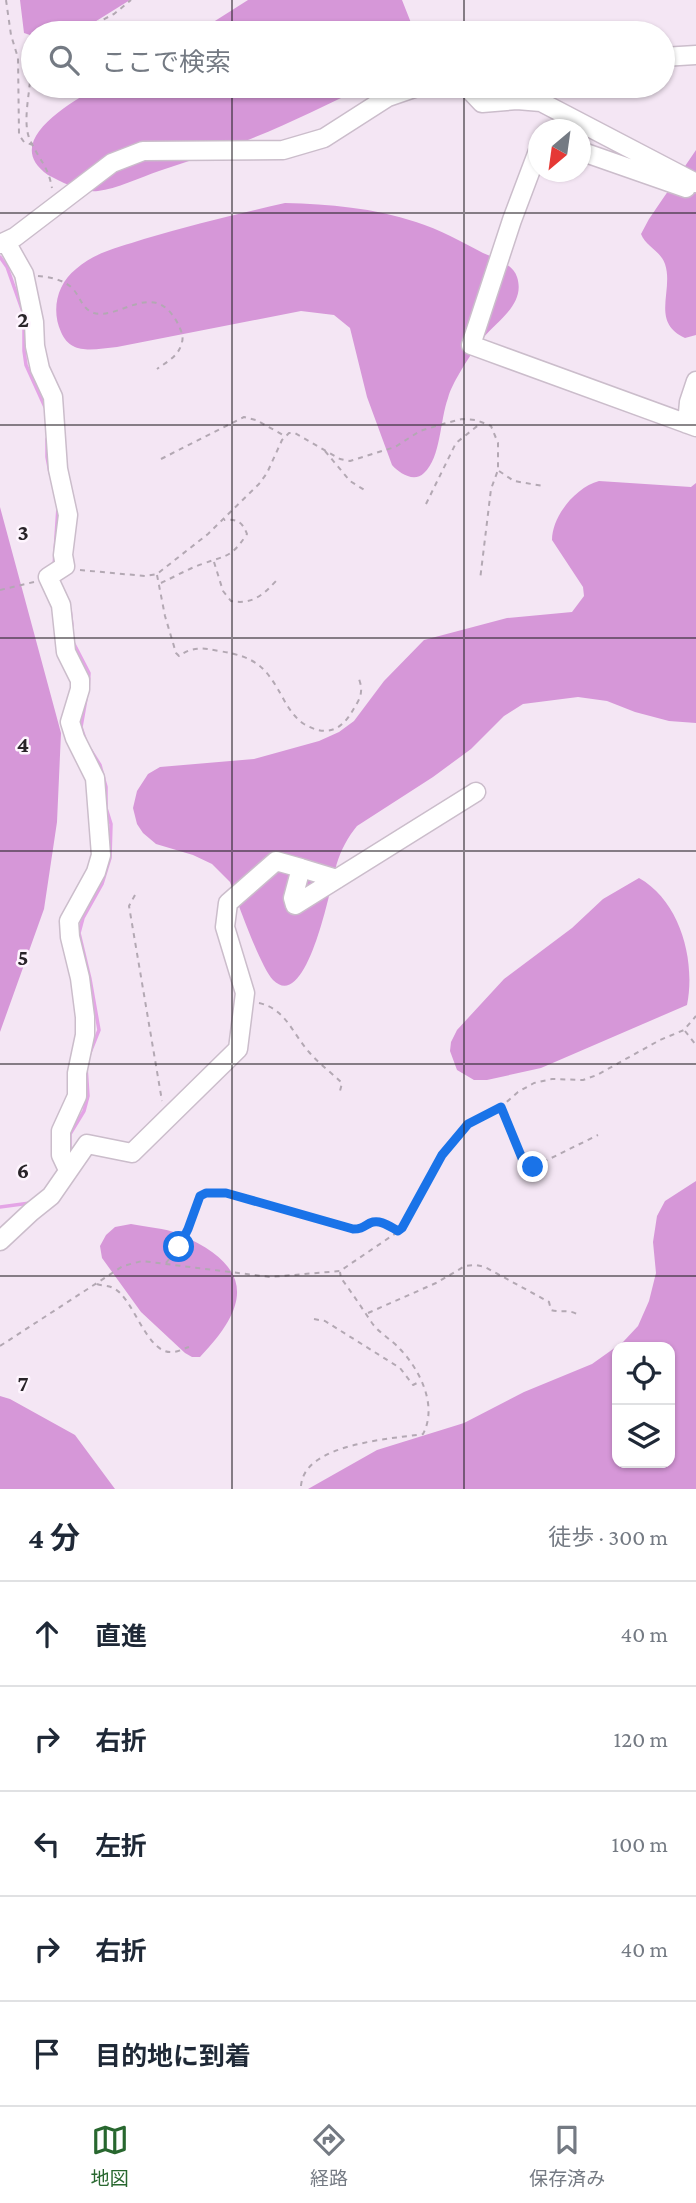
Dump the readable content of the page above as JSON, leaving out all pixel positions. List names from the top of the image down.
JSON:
{
  "north": "bottom left",
  "page": {
    "search": "ここで検索",
    "heading": ["4 分", "徒歩 · 300 m"],
    "list": [
      ["直進", "40 m"],
      ["右折", "120 m"],
      ["左折", "100 m"],
      ["右折", "40 m"],
      "目的地に到着"
    ],
    "nav": ["地図", "経路", "保存済み"]
  },
  "grid": {
    "rows": [
      "2",
      "3",
      "4",
      "5",
      "6",
      "7"
    ]
  }
}
